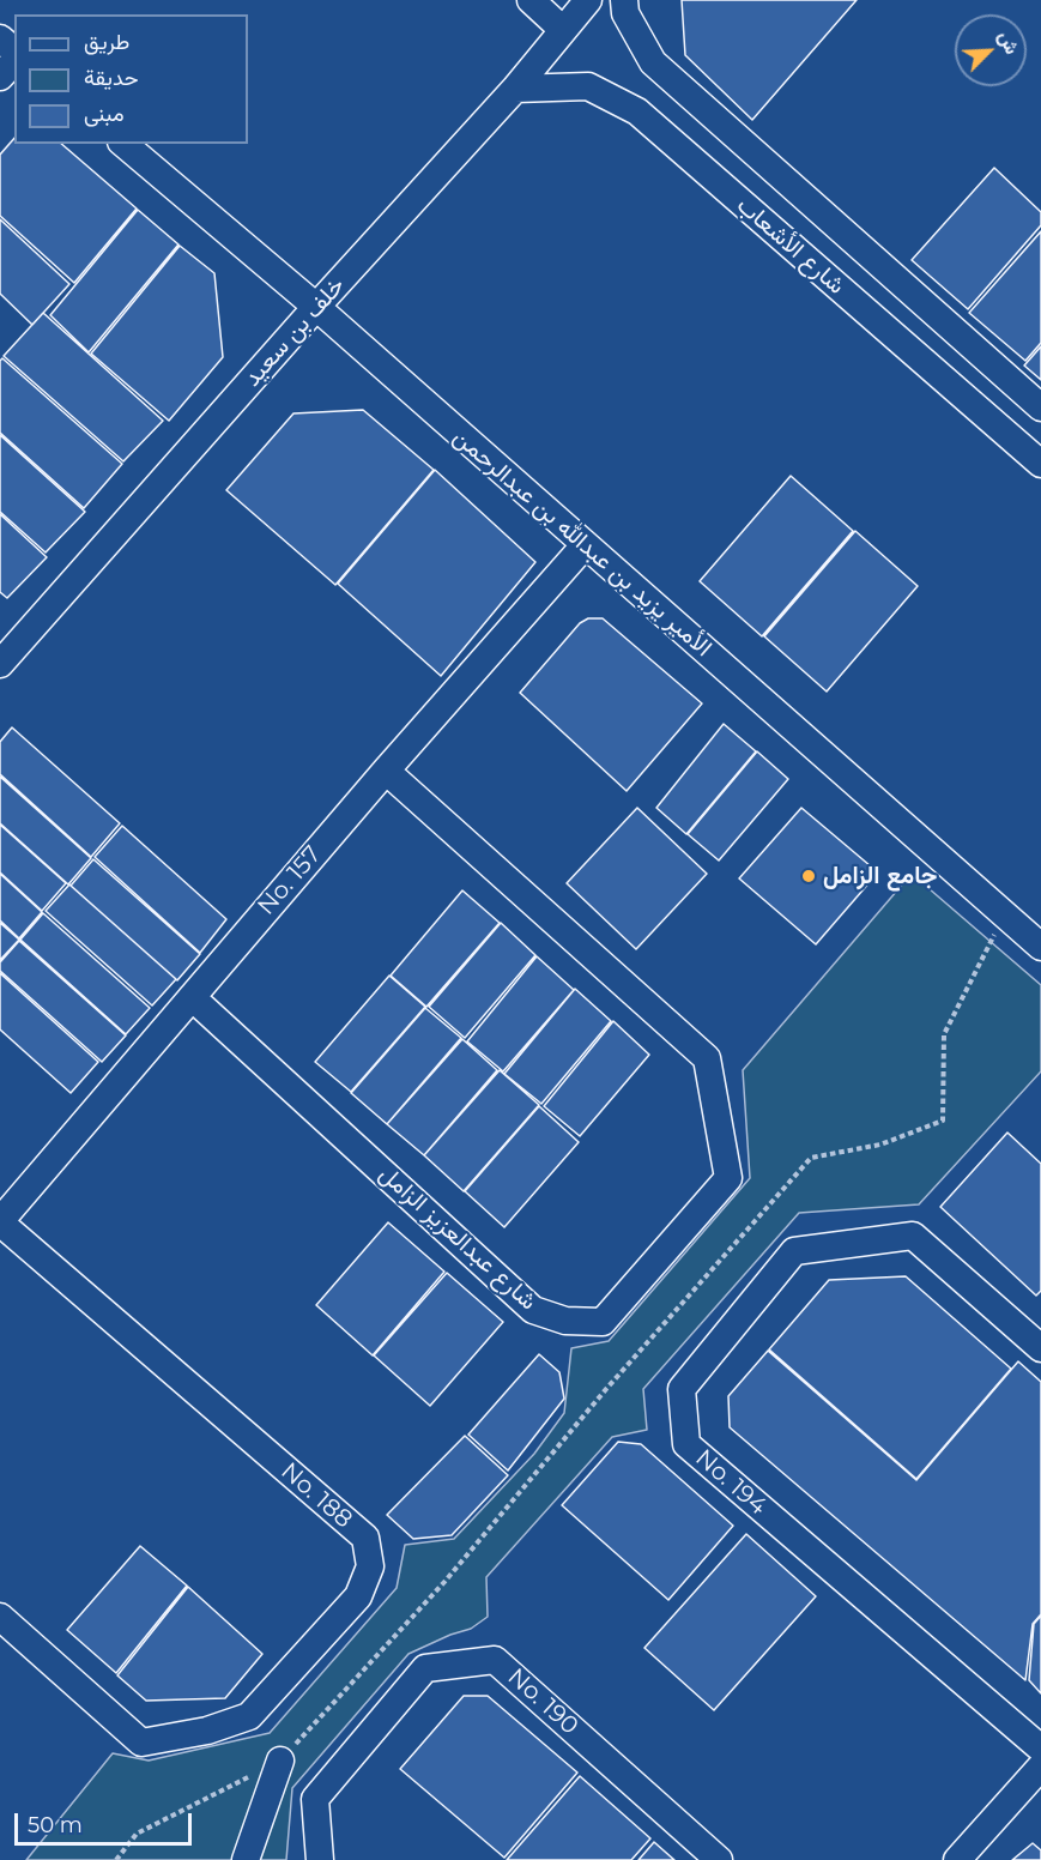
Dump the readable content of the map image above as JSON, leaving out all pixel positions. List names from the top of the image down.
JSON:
{
  "streets": {
    "street": [
      "شارع الأشعاب",
      "خلف بن سعيد",
      "الأمير يزيد بن عبدالله بن عبدالرحمن",
      "No. 157",
      "شارع عبدالعزيز الزامل",
      "No. 194",
      "No. 188",
      "No. 190"
    ]
  },
  "crossings": [
    ["شارع الأشعاب", "خلف بن سعيد"],
    ["خلف بن سعيد", "الأمير يزيد بن عبدالله بن عبدالرحمن"],
    ["الأمير يزيد بن عبدالله بن عبدالرحمن", "No. 157"],
    ["No. 157", "شارع عبدالعزيز الزامل"],
    ["No. 157", "No. 188"]
  ],
  "places": ["جامع الزامل"],
  "legend": ["طريق", "حديقة", "مبنى"],
  "scale_bar": "50 m",
  "north": "top right"
}
